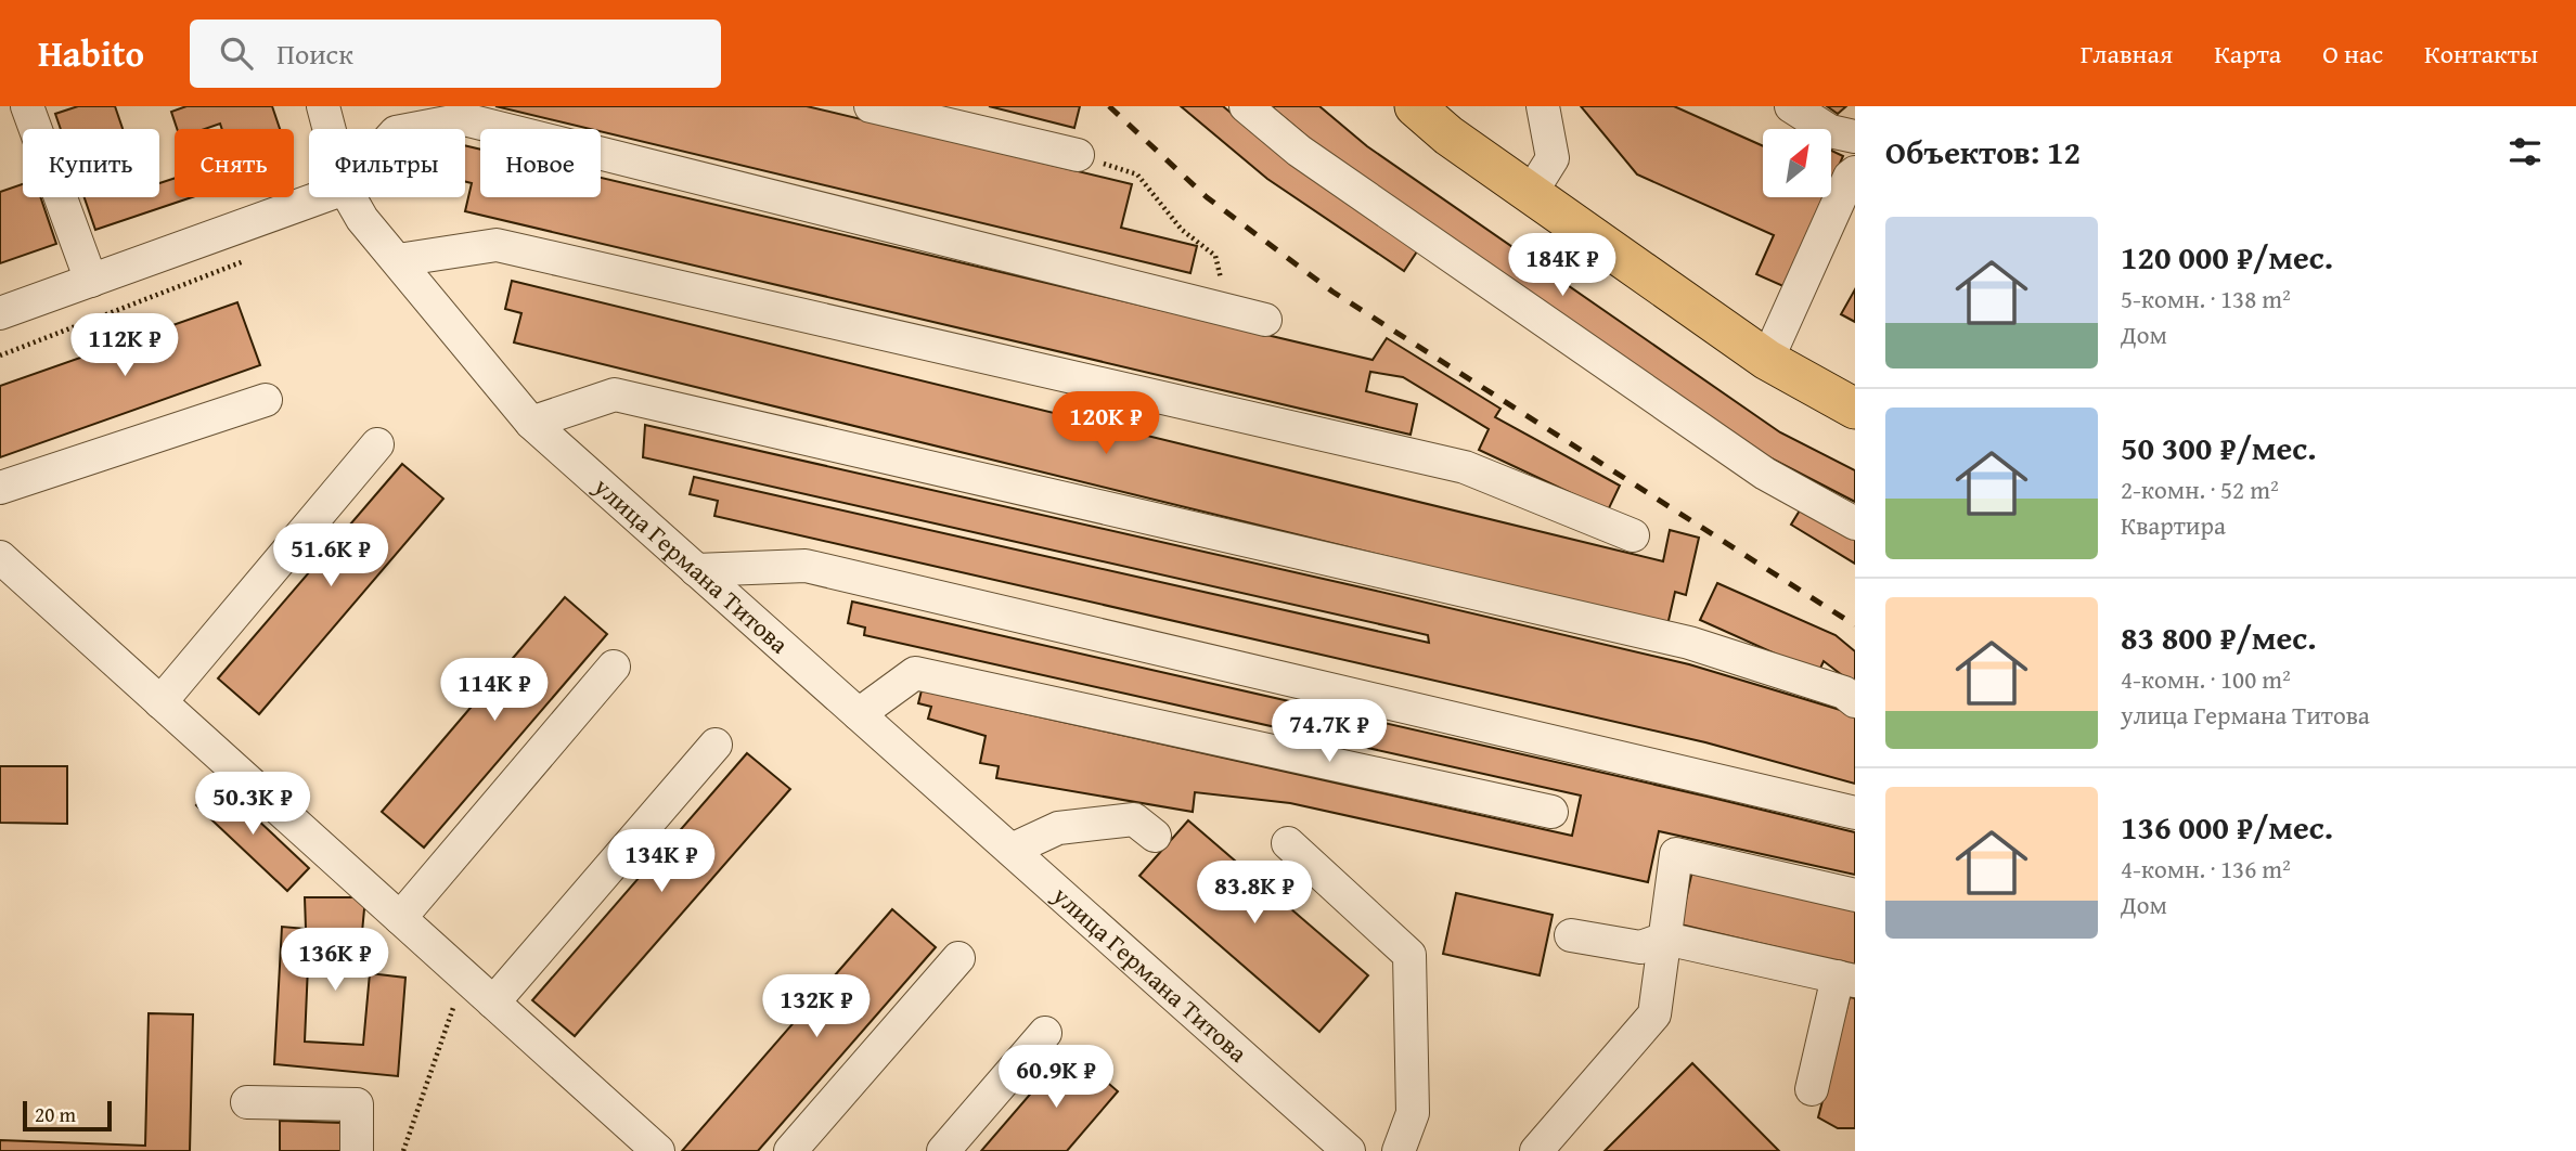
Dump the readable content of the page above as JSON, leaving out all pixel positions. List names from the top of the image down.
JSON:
{
  "streets": {
    "street": ["улица Германа Титова"]
  },
  "scale_bar": "20 m",
  "north": "top right",
  "page": {
    "header": "Habito",
    "search": "Поиск",
    "nav": [
      "Главная",
      "Карта",
      "О нас",
      "Контакты"
    ],
    "heading": "Объектов: 12",
    "chip": [
      "Купить",
      "Снять",
      "Фильтры",
      "Новое"
    ],
    "list": [
      {
        "name": "120 000 ₽/мес.",
        "note": "5-комн. · 138 m² · Дом"
      },
      {
        "name": "50 300 ₽/мес.",
        "note": "2-комн. · 52 m² · Квартира"
      },
      {
        "name": "83 800 ₽/мес.",
        "note": "4-комн. · 100 m² · улица Германа Титова"
      },
      {
        "name": "136 000 ₽/мес.",
        "note": "4-комн. · 136 m² · Дом"
      }
    ],
    "price": [
      "184K ₽",
      "112K ₽",
      "120K ₽",
      "51.6K ₽",
      "114K ₽",
      "74.7K ₽",
      "50.3K ₽",
      "134K ₽",
      "83.8K ₽",
      "136K ₽",
      "132K ₽",
      "60.9K ₽"
    ],
    "scale": "20 m"
  }
}
